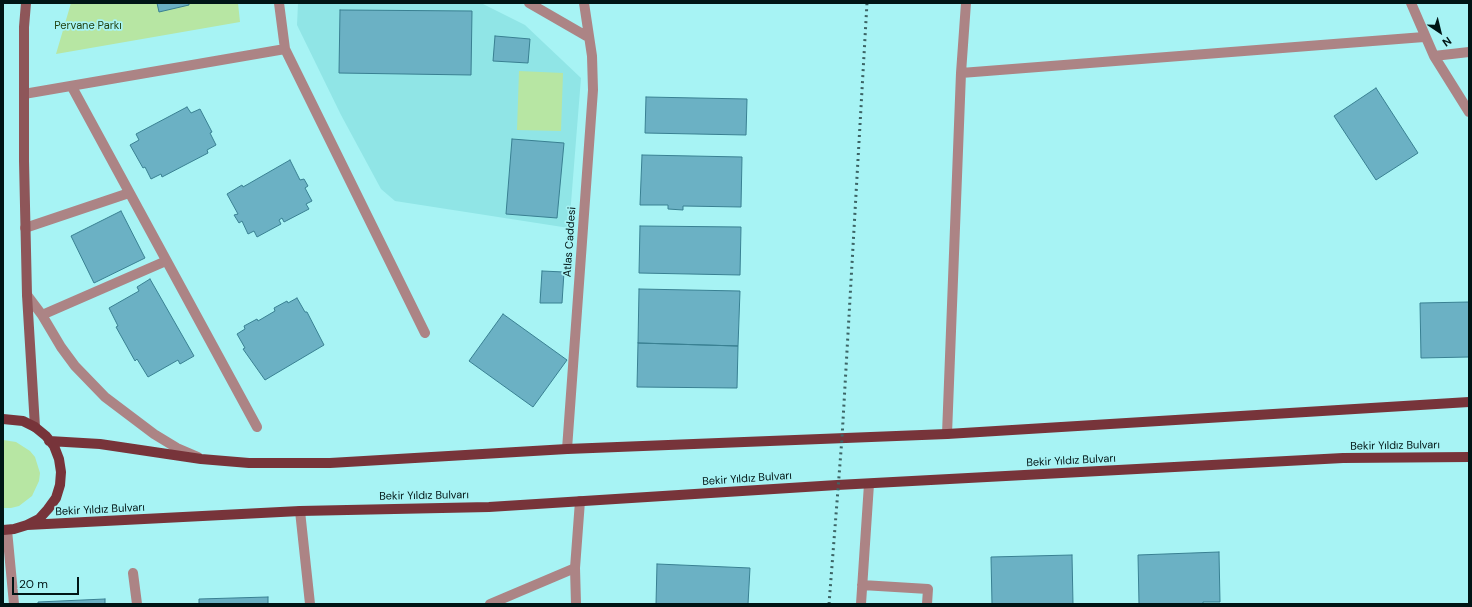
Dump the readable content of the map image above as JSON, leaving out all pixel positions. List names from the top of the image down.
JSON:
{
  "streets": {
    "main road": ["Bekir Yıldız Bulvarı"],
    "street": ["Atlas Caddesi"]
  },
  "parks": ["Pervane Parkı"],
  "scale_bar": "20 m",
  "north": "bottom right"
}
